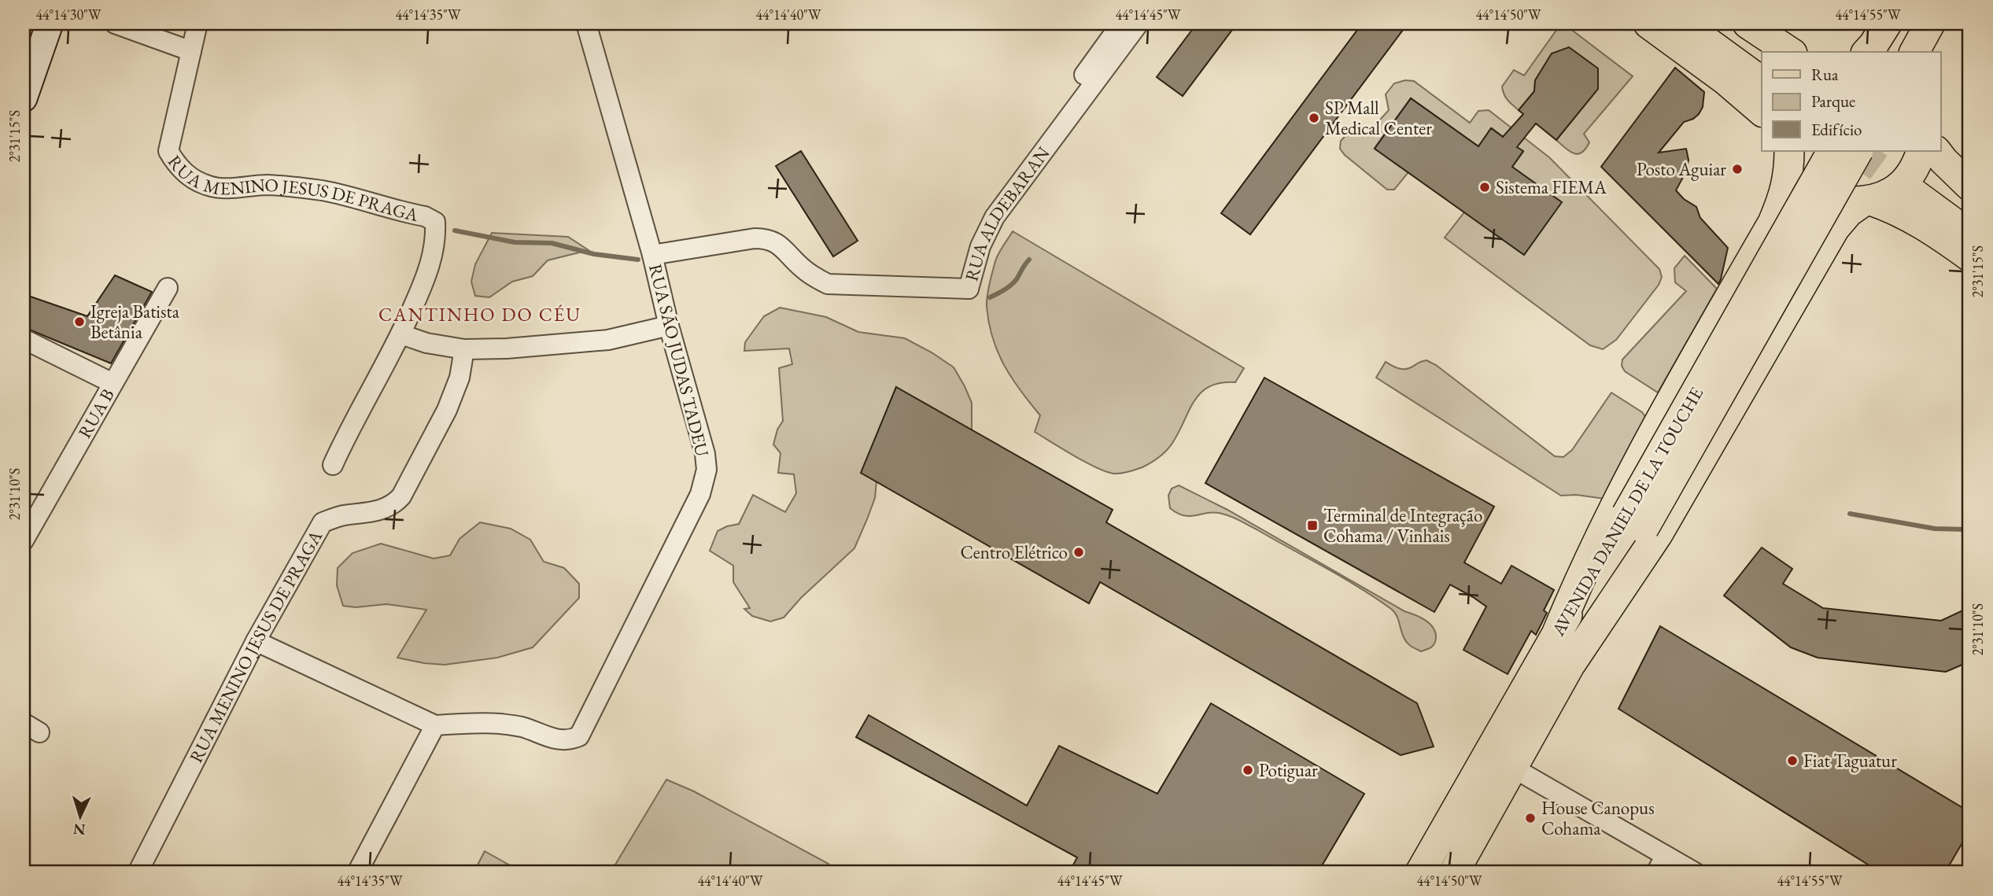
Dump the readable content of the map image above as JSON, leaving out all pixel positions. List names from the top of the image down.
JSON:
{
  "streets": {
    "main road": ["AVENIDA DANIEL DE LA TOUCHE"],
    "street": [
      "RUA MENINO JESUS DE PRAGA",
      "RUA ALDEBARAN",
      "RUA SÃO JUDAS TADEU",
      "RUA B"
    ]
  },
  "districts": ["CANTINHO DO CÉU"],
  "places": {
    "other": [
      "SP Mall Medical Center",
      "Posto Aguiar",
      "Sistema FIEMA",
      "Igreja Batista Betânia",
      "Centro Elétrico",
      "Fiat Taguatur",
      "Potiguar",
      "House Canopus Cohama"
    ],
    "transit": ["Terminal de Integração Cohama / Vinhais"]
  },
  "legend": ["Rua", "Parque", "Edifício"],
  "north": "bottom",
  "coordinates": [
    "44°14'30\"W",
    "44°14'35\"W",
    "44°14'40\"W",
    "44°14'45\"W",
    "44°14'50\"W",
    "44°14'55\"W",
    "2°31'15\"S",
    "2°31'10\"S"
  ]
}
